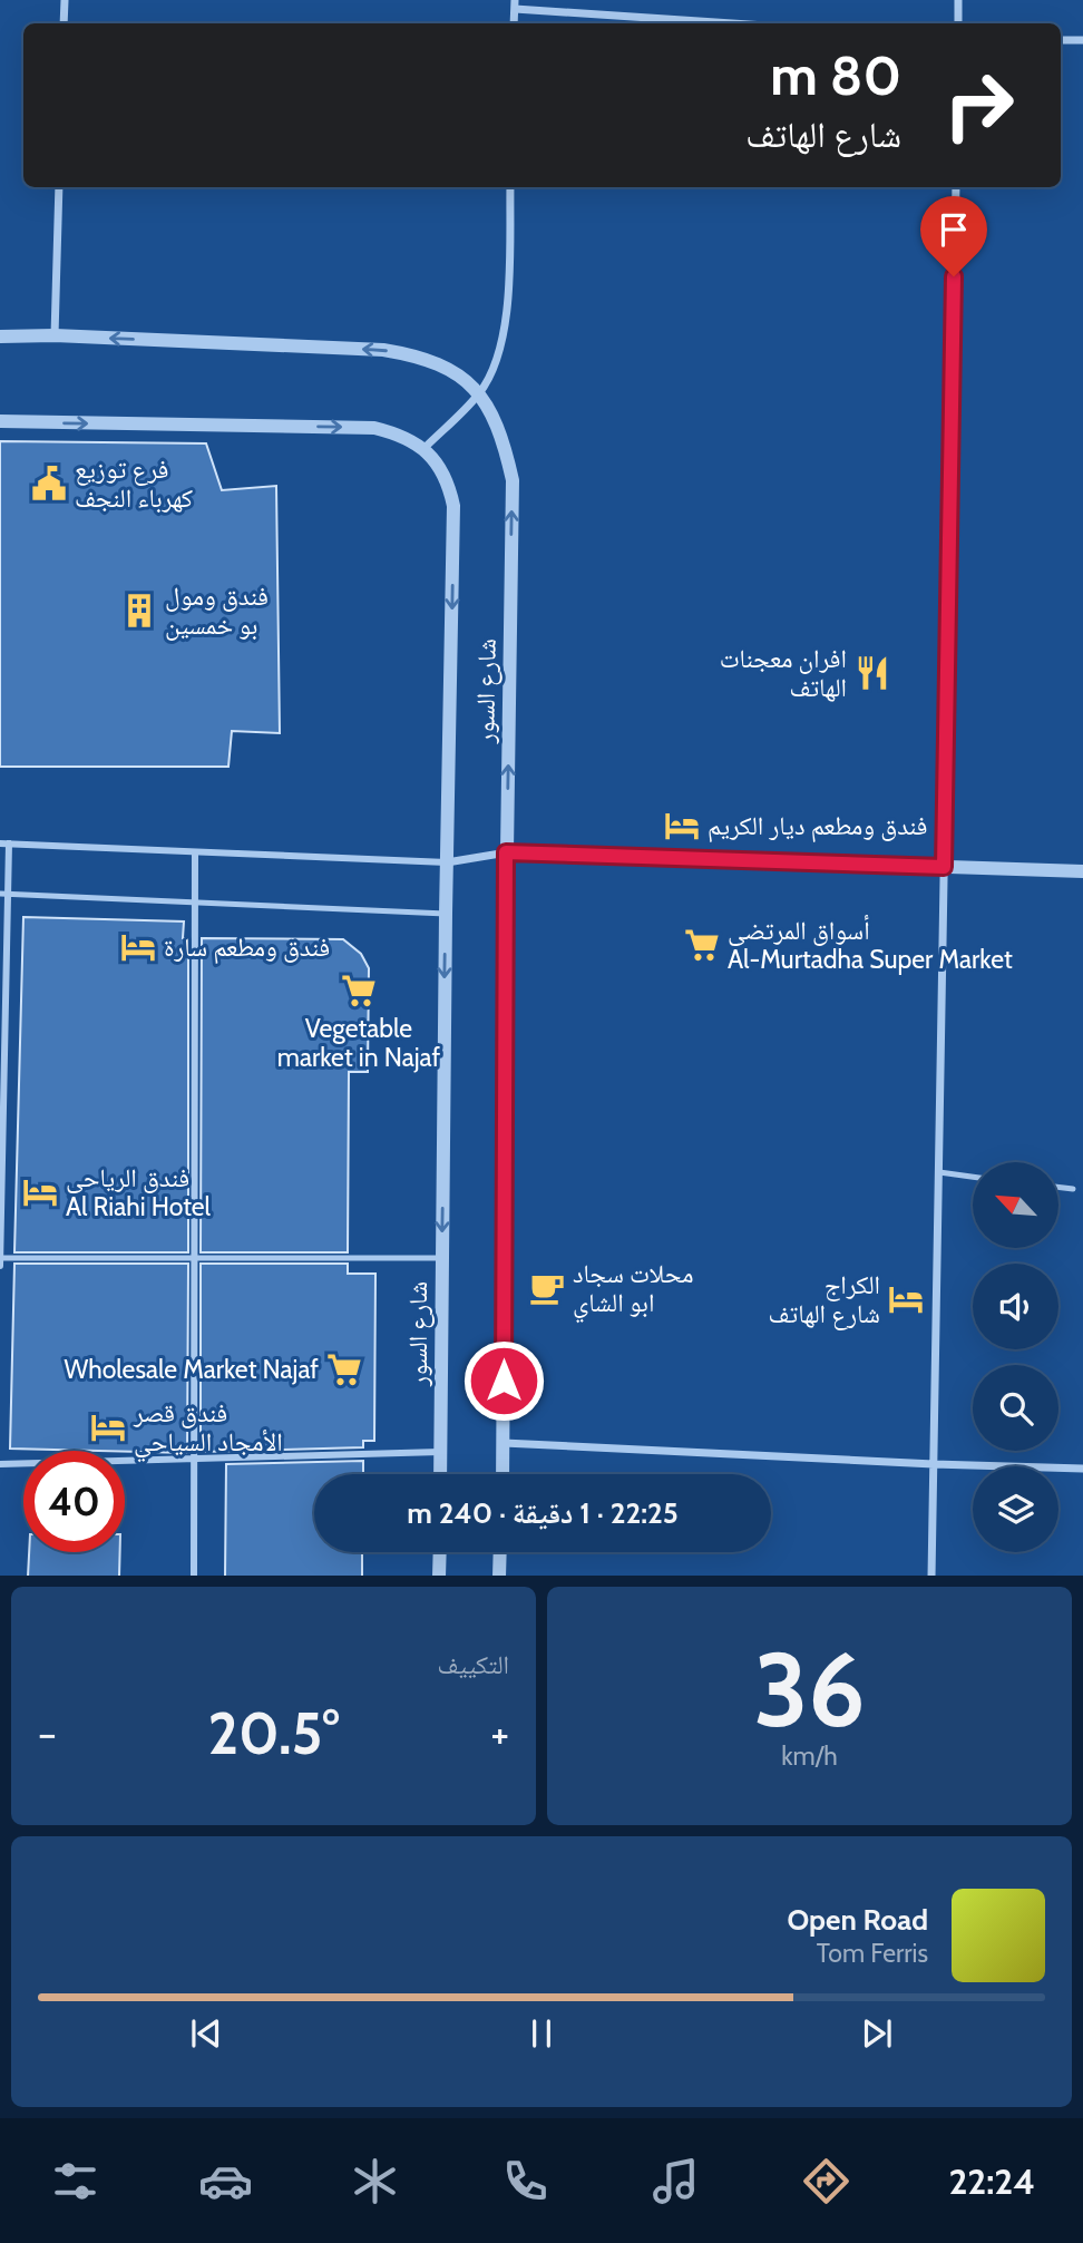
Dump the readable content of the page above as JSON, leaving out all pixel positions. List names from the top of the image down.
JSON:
{
  "streets": {
    "street": ["شارع السور"]
  },
  "places": {
    "public building": ["فرع توزيع كهرباء النجف"],
    "building": ["فندق ومول بو خمسين"],
    "restaurant": ["افران معجنات الهاتف"],
    "hotel": [
      "فندق ومطعم ديار الكريم",
      "فندق ومطعم سارة",
      "فندق الرياحي Al Riahi Hotel",
      "الكراج شارع الهاتف",
      "فندق قصر الأمجاد السياحي"
    ],
    "supermarket": ["أسواق المرتضى Al-Murtadha Super Market", "Vegetable market in Najaf", "Wholesale Market Najaf"],
    "cafe": ["محلات سجاد ابو الشاي"]
  },
  "north": "top left",
  "page": {
    "turn": ["80 m", "شارع الهاتف"],
    "limit": "40",
    "trip": "22:25 · 1 دقيقة · 240 m",
    "tile": [
      ["36", "km/h"],
      "التكييف"
    ],
    "heat": ["−", "20.5°", "+"],
    "song": ["Open Road", "Tom Ferris"],
    "tabs": "22:24"
  }
}
